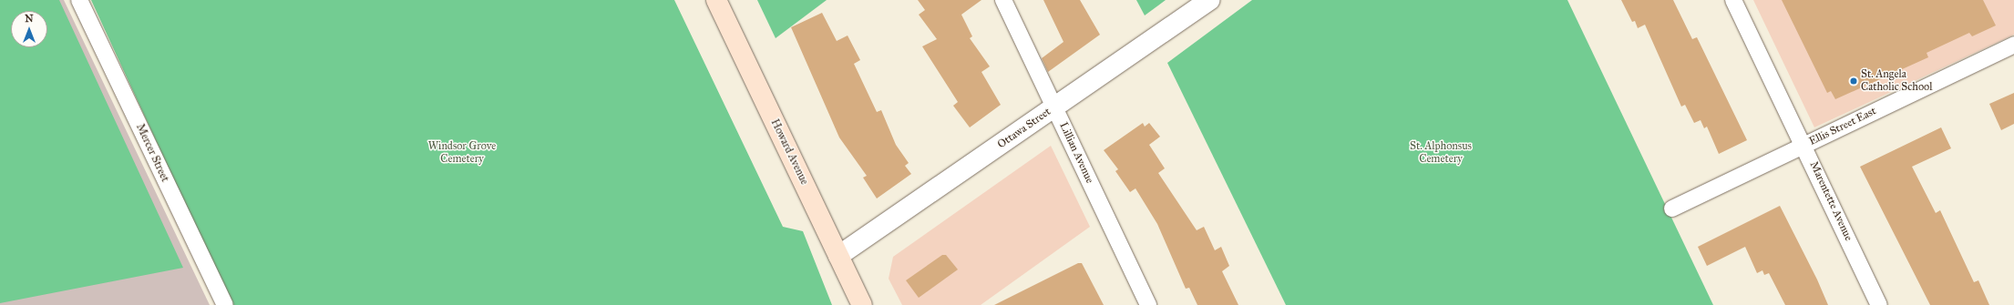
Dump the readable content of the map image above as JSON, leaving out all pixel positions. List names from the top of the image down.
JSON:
{
  "streets": {
    "main road": ["Howard Avenue"],
    "street": [
      "Ellis Street East",
      "Ottawa Street",
      "Mercer Street",
      "Lillian Avenue",
      "Marentette Avenue"
    ]
  },
  "crossings": [
    ["Ellis Street East", "Marentette Avenue"],
    ["Ottawa Street", "Howard Avenue"],
    ["Ottawa Street", "Lillian Avenue"]
  ],
  "parks": ["Windsor Grove Cemetery", "St. Alphonsus Cemetery"],
  "places": ["St. Angela Catholic School"],
  "north": "top"
}
